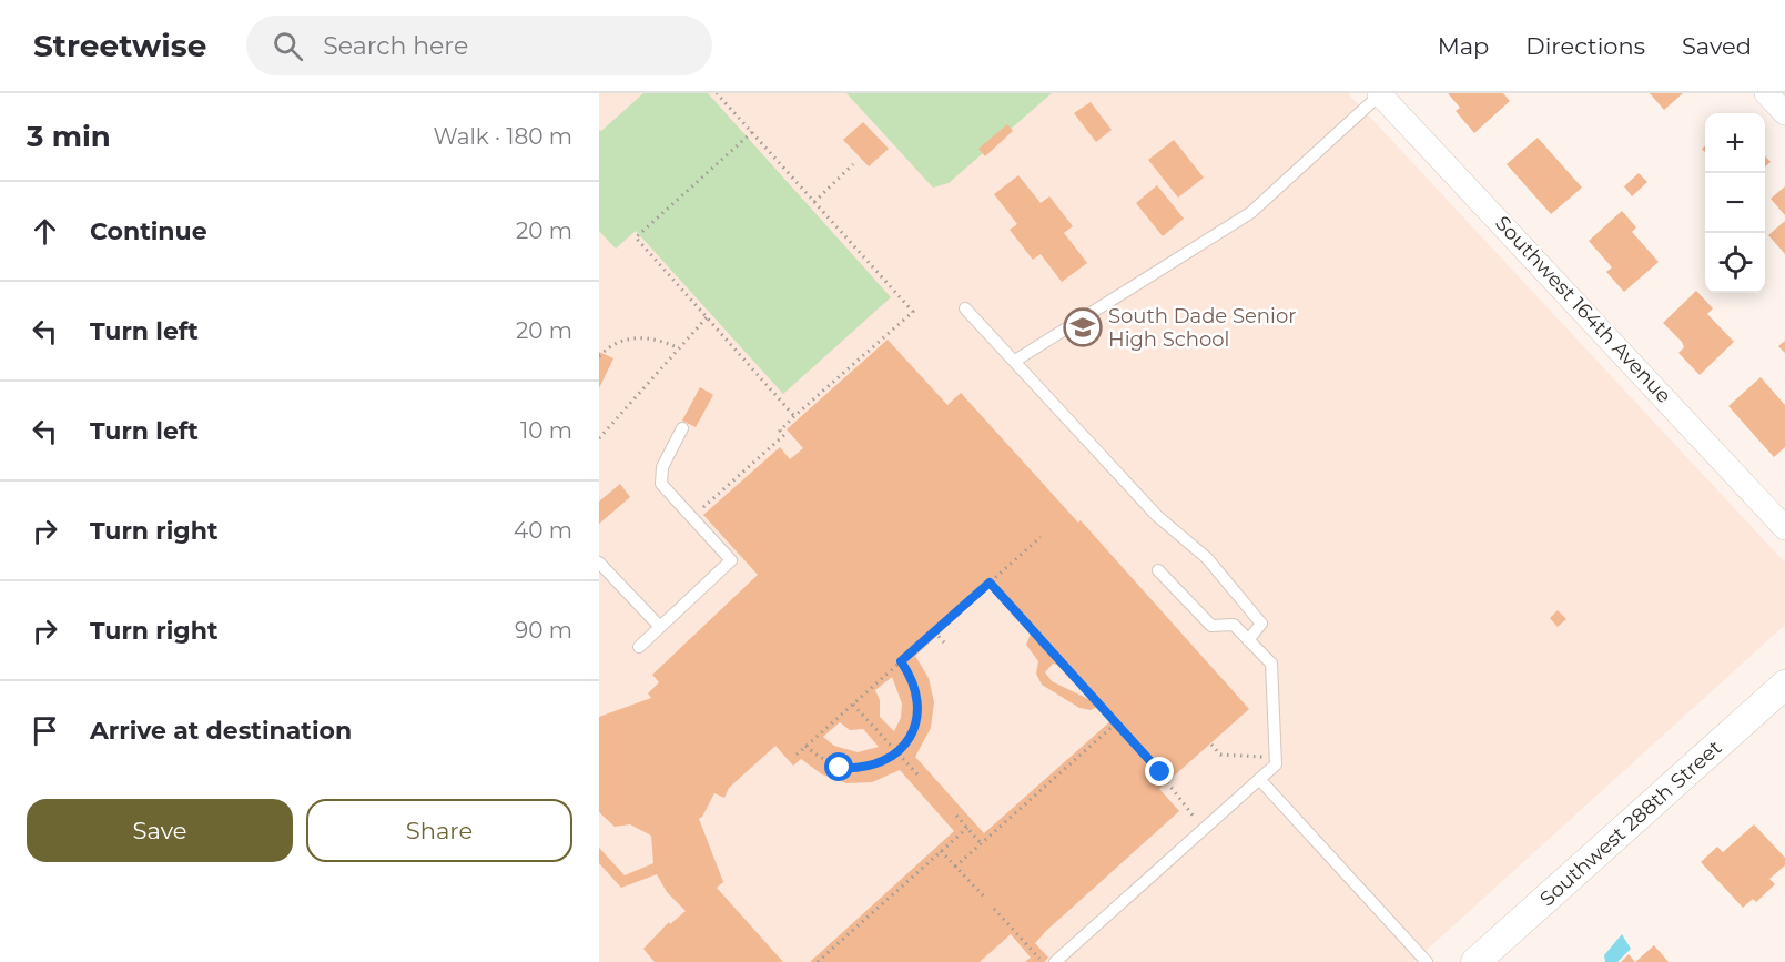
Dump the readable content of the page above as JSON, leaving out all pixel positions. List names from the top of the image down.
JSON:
{
  "streets": {
    "street": ["Southwest 164th Avenue", "Southwest 288th Street"]
  },
  "places": {
    "school or university": ["South Dade Senior High School"]
  },
  "page": {
    "header": "Streetwise",
    "search": "Search here",
    "nav": ["Map", "Directions", "Saved"],
    "heading": ["3 min", "Walk · 180 m"],
    "map_buttons": ["+", "−"],
    "list": [
      ["Continue", "20 m"],
      ["Turn left", "20 m"],
      ["Turn left", "10 m"],
      ["Turn right", "40 m"],
      ["Turn right", "90 m"],
      "Arrive at destination"
    ],
    "buttons": ["Save", "Share"]
  }
}
